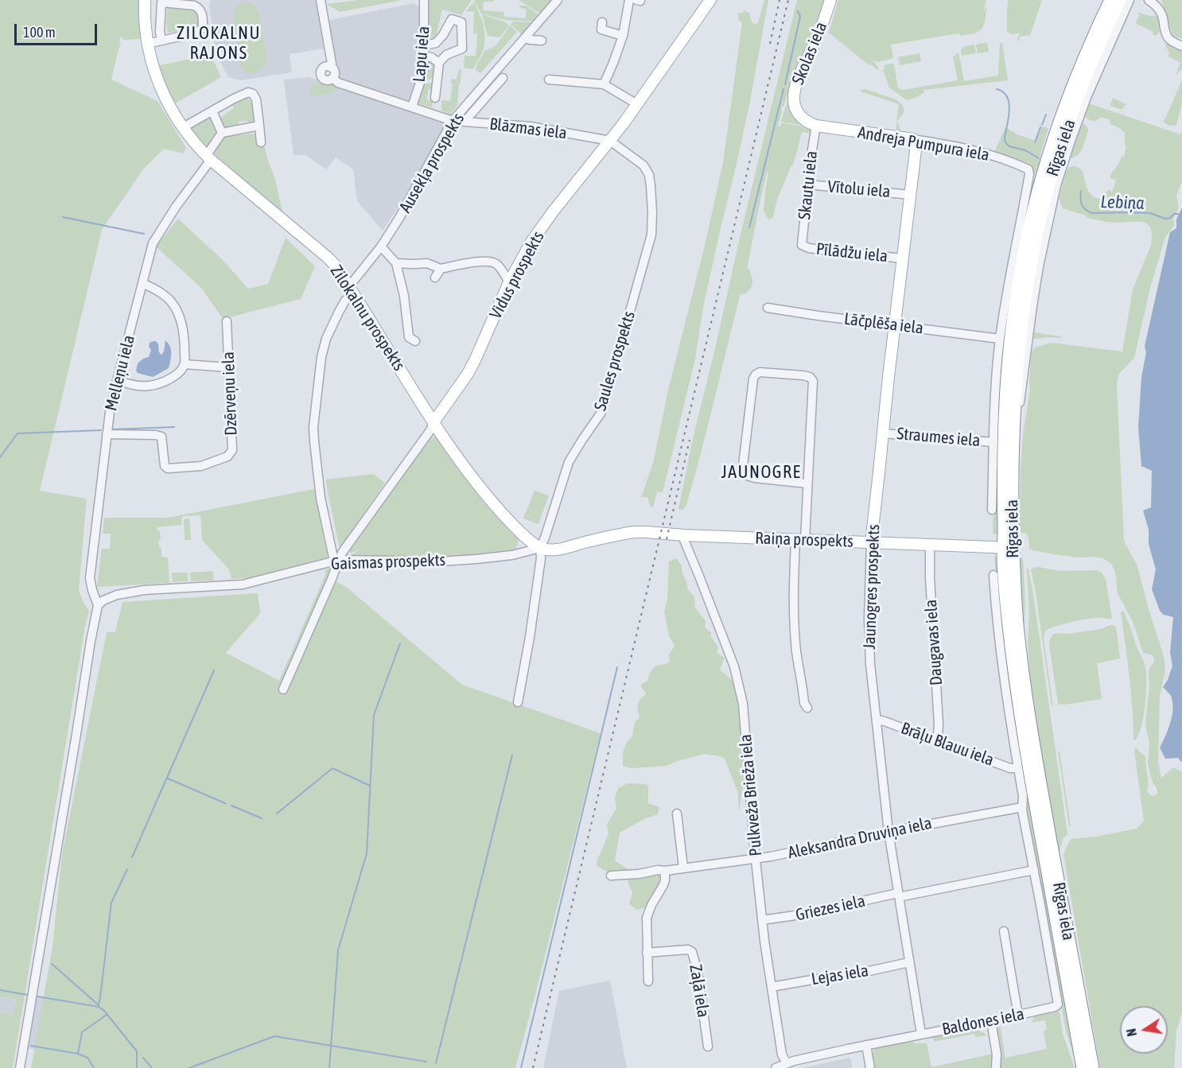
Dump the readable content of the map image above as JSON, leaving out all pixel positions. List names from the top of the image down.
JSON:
{
  "streets": {
    "highway": ["Rīgas iela"],
    "main road": [
      "Skolas iela",
      "Andreja Pumpura iela",
      "Vidus prospekts",
      "Zilokalnu prospekts",
      "Raiņa prospekts",
      "Gaismas prospekts",
      "Jaunogres prospekts"
    ],
    "street": [
      "Lapu iela",
      "Blāzmas iela",
      "Ausekļa prospekts",
      "Skautu iela",
      "Vītolu iela",
      "Pīlādžu iela",
      "Lāčplēša iela",
      "Saules prospekts",
      "Melleņu iela",
      "Dzērveņu iela",
      "Straumes iela",
      "Daugavas iela",
      "Brāļu Blauu iela",
      "Pulkveža Brieža iela",
      "Aleksandra Druviņa iela",
      "Griezes iela",
      "Lejas iela",
      "Zaļā iela",
      "Baldones iela"
    ]
  },
  "crossings": [
    ["Skolas iela", "Andreja Pumpura iela"],
    ["Skolas iela", "Skautu iela"],
    ["Lapu iela", "Blāzmas iela"],
    ["Blāzmas iela", "Ausekļa prospekts"],
    ["Blāzmas iela", "Vidus prospekts"],
    ["Blāzmas iela", "Saules prospekts"],
    ["Andreja Pumpura iela", "Rīgas iela"],
    ["Andreja Pumpura iela", "Skautu iela"],
    ["Andreja Pumpura iela", "Jaunogres prospekts"],
    ["Rīgas iela", "Lāčplēša iela"],
    ["Rīgas iela", "Straumes iela"],
    ["Rīgas iela", "Raiņa prospekts"],
    ["Rīgas iela", "Brāļu Blauu iela"],
    ["Rīgas iela", "Aleksandra Druviņa iela"],
    ["Rīgas iela", "Griezes iela"],
    ["Rīgas iela", "Baldones iela"],
    ["Ausekļa prospekts", "Vidus prospekts"],
    ["Ausekļa prospekts", "Zilokalnu prospekts"],
    ["Ausekļa prospekts", "Gaismas prospekts"],
    ["Skautu iela", "Vītolu iela"],
    ["Skautu iela", "Pīlādžu iela"],
    ["Vītolu iela", "Jaunogres prospekts"],
    ["Pīlādžu iela", "Jaunogres prospekts"],
    ["Vidus prospekts", "Zilokalnu prospekts"],
    ["Vidus prospekts", "Saules prospekts"],
    ["Vidus prospekts", "Gaismas prospekts"],
    ["Zilokalnu prospekts", "Saules prospekts"],
    ["Zilokalnu prospekts", "Melleņu iela"],
    ["Zilokalnu prospekts", "Gaismas prospekts"],
    ["Lāčplēša iela", "Jaunogres prospekts"],
    ["Saules prospekts", "Gaismas prospekts"],
    ["Melleņu iela", "Dzērveņu iela"],
    ["Melleņu iela", "Gaismas prospekts"],
    ["Straumes iela", "Jaunogres prospekts"],
    ["Raiņa prospekts", "Gaismas prospekts"],
    ["Raiņa prospekts", "Jaunogres prospekts"],
    ["Raiņa prospekts", "Daugavas iela"],
    ["Raiņa prospekts", "Pulkveža Brieža iela"],
    ["Jaunogres prospekts", "Brāļu Blauu iela"],
    ["Jaunogres prospekts", "Aleksandra Druviņa iela"],
    ["Jaunogres prospekts", "Griezes iela"],
    ["Jaunogres prospekts", "Lejas iela"],
    ["Jaunogres prospekts", "Baldones iela"],
    ["Daugavas iela", "Brāļu Blauu iela"],
    ["Pulkveža Brieža iela", "Aleksandra Druviņa iela"],
    ["Pulkveža Brieža iela", "Griezes iela"],
    ["Pulkveža Brieža iela", "Lejas iela"],
    ["Pulkveža Brieža iela", "Baldones iela"],
    ["Griezes iela", "Baldones iela"]
  ],
  "districts": ["ZILOKALNU RAJONS", "JAUNOGRE"],
  "water": ["Lebiņa"],
  "scale_bar": "100 m",
  "north": "left"
}
